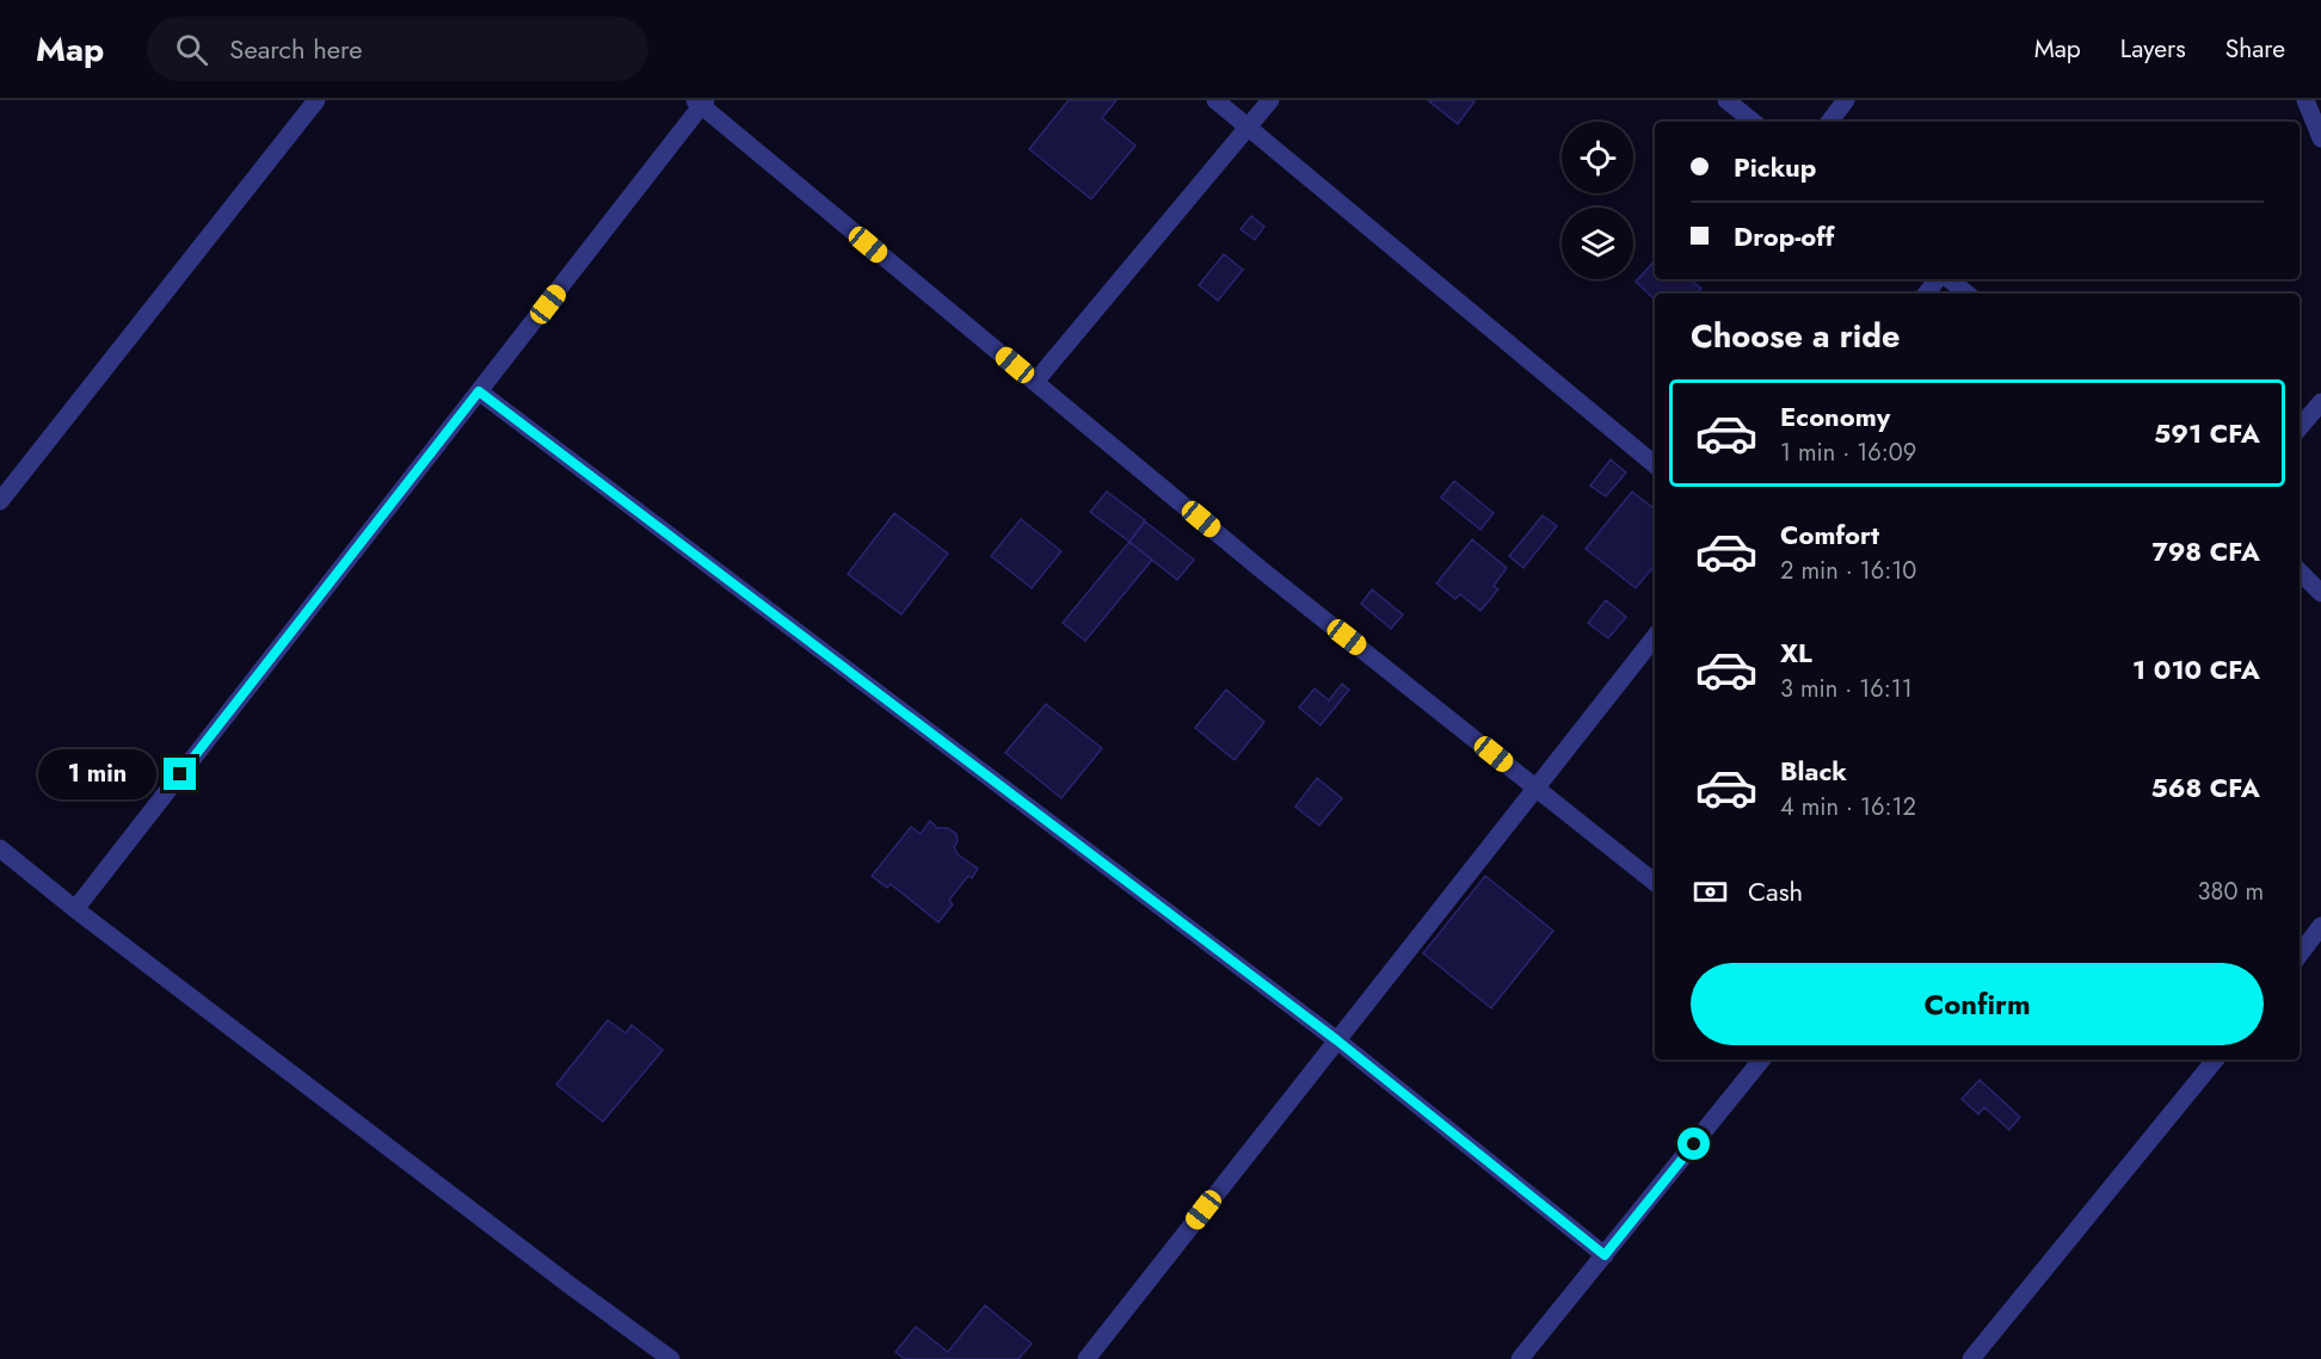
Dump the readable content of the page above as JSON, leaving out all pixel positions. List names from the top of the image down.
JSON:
{
  "page": {
    "header": "Map",
    "search": "Search here",
    "nav": ["Map", "Layers", "Share"],
    "banner": ["Pickup", "Drop-off"],
    "heading": "Choose a ride",
    "list": [
      {
        "name": "Economy",
        "note": "1 min · 16:09",
        "value": "591 CFA"
      },
      {
        "name": "Comfort",
        "note": "2 min · 16:10",
        "value": "798 CFA"
      },
      {
        "name": "XL",
        "note": "3 min · 16:11",
        "value": "1 010 CFA"
      },
      {
        "name": "Black",
        "note": "4 min · 16:12",
        "value": "568 CFA"
      }
    ],
    "bubble": "1 min",
    "pay": ["Cash", "380 m"],
    "buttons": "Confirm"
  }
}
